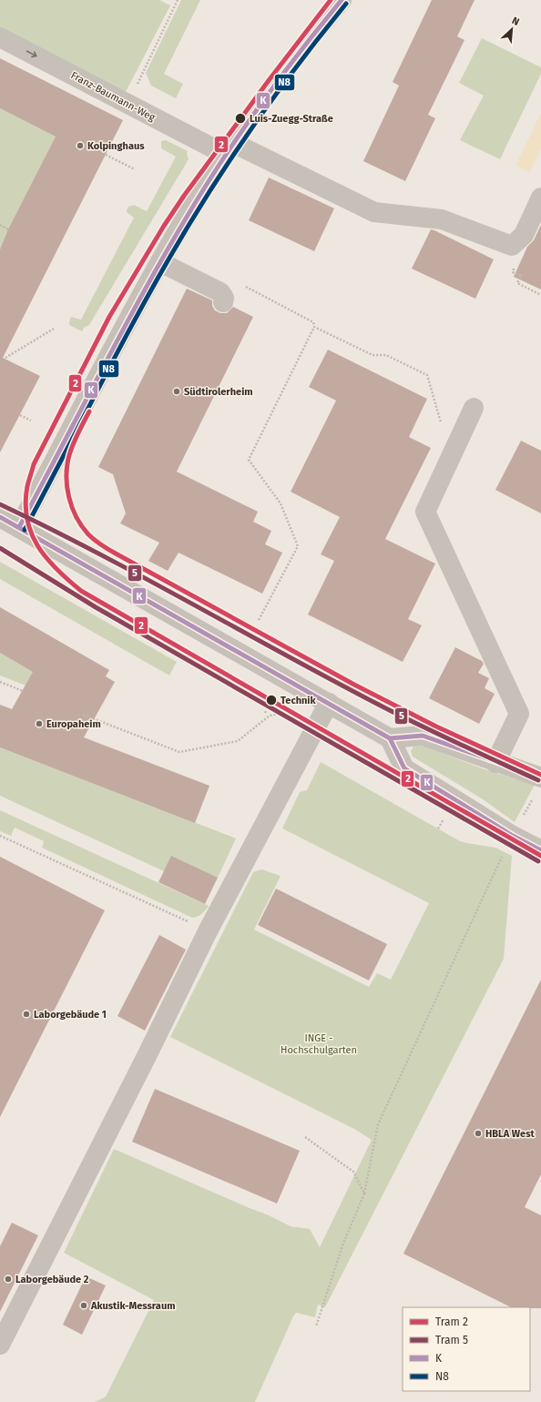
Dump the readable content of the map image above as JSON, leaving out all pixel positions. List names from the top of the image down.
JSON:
{
  "streets": {
    "street": ["Franz-Baumann-Weg"]
  },
  "parks": ["INGE - Hochschulgarten"],
  "places": [
    "Luis-Zuegg-Straße",
    "Kolpinghaus",
    "Südtirolerheim",
    "Technik",
    "Europaheim",
    "Laborgebäude 1",
    "HBLA West",
    "Laborgebäude 2",
    "Akustik-Messraum"
  ],
  "lines": [
    "tram line 2",
    "transit line K",
    "transit line N8",
    "tram line 5"
  ],
  "legend": [
    "Tram 2",
    "Tram 5",
    "K",
    "N8"
  ],
  "north": "top right"
}
